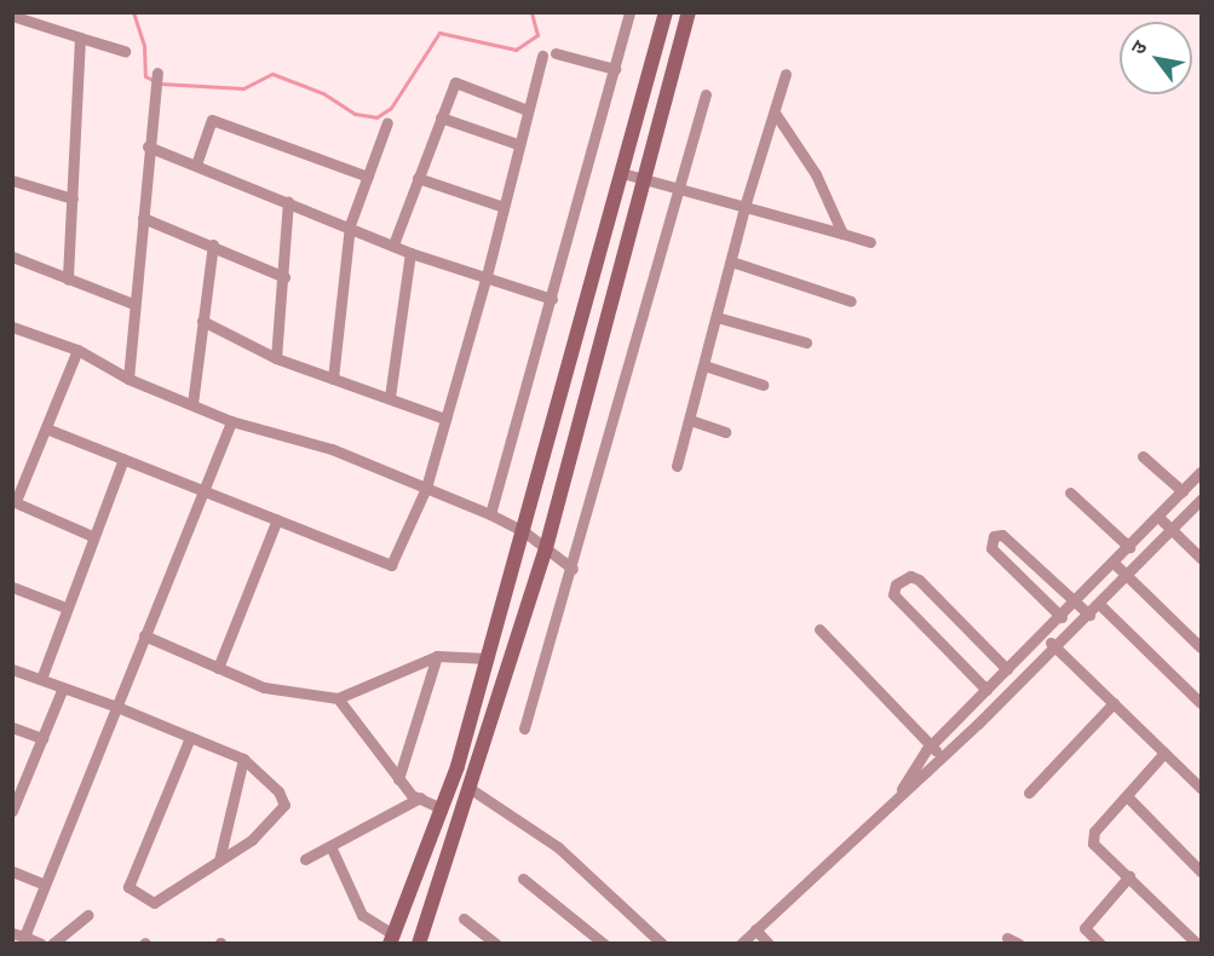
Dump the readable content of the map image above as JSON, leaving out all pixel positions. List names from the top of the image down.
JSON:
{
  "north": "top left"
}
